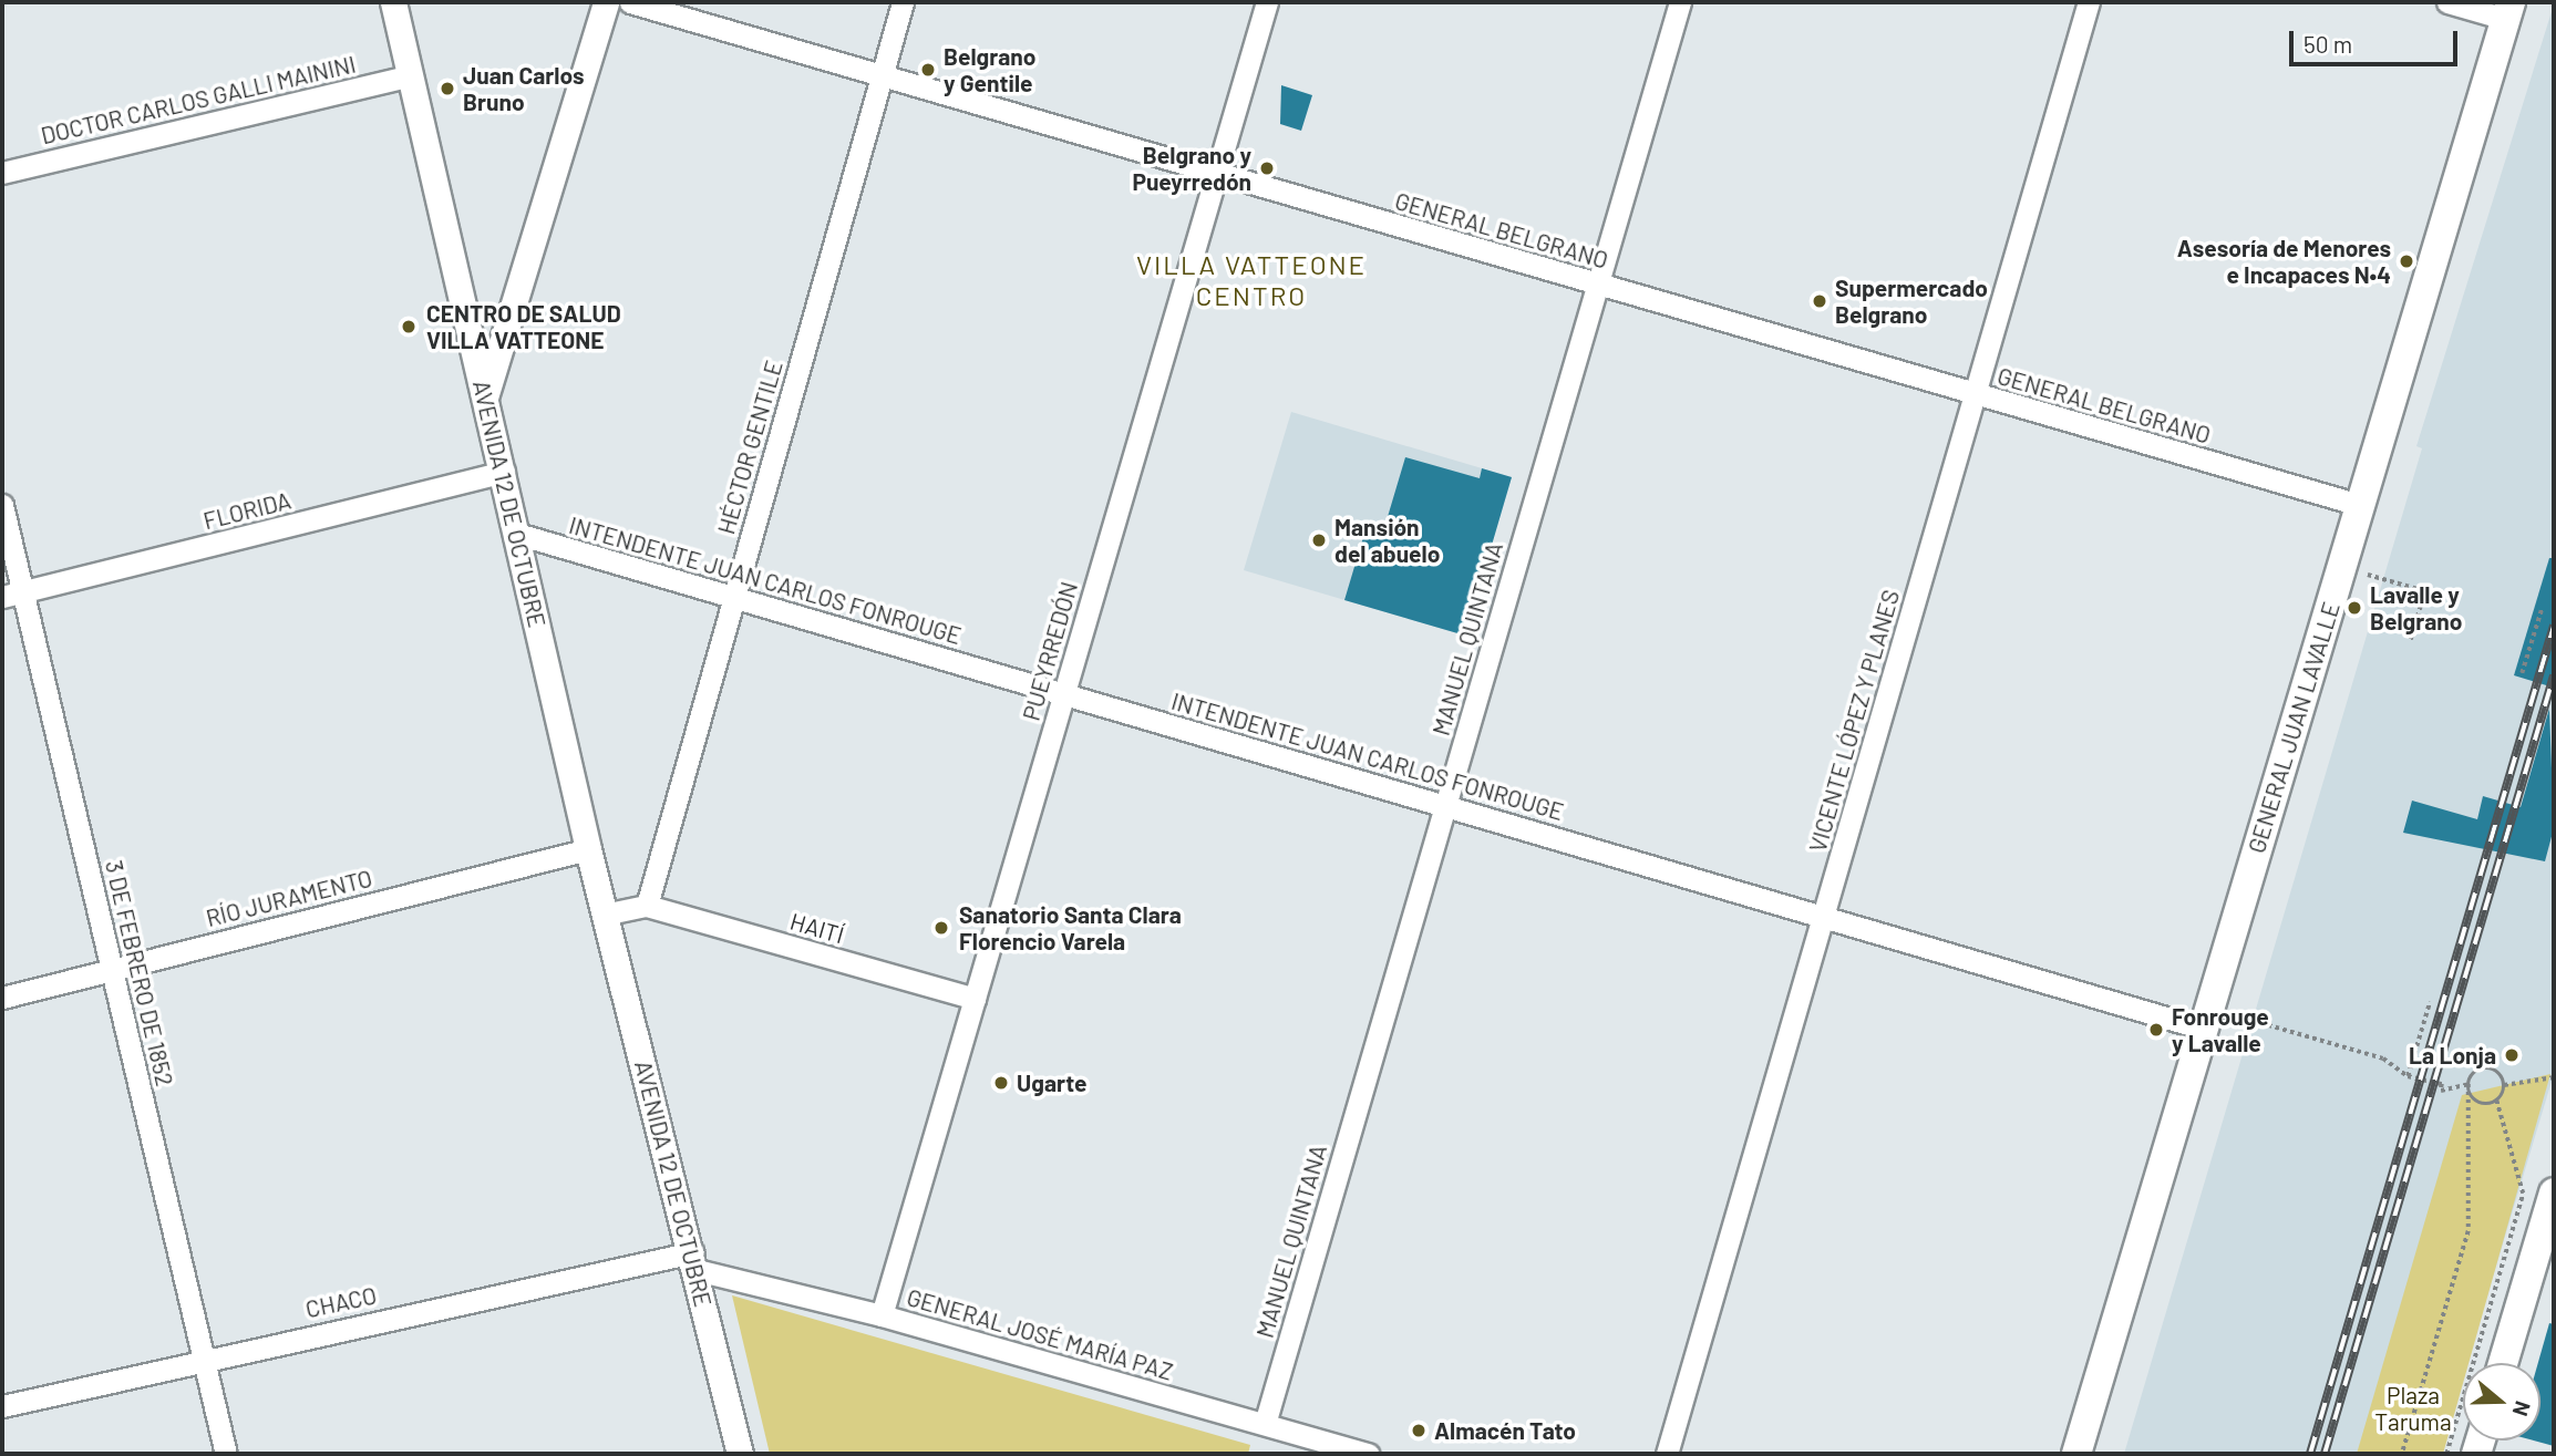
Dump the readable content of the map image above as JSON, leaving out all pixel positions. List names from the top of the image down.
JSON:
{
  "streets": {
    "main road": ["GENERAL JUAN LAVALLE"],
    "street": [
      "DOCTOR CARLOS GALLI MAININI",
      "GENERAL BELGRANO",
      "HÉCTOR GENTILE",
      "AVENIDA 12 DE OCTUBRE",
      "FLORIDA",
      "INTENDENTE JUAN CARLOS FONROUGE",
      "MANUEL QUINTANA",
      "PUEYRREDÓN",
      "VICENTE LÓPEZ Y PLANES",
      "RÍO JURAMENTO",
      "HAITÍ",
      "3 DE FEBRERO DE 1852",
      "CHACO",
      "GENERAL JOSÉ MARÍA PAZ"
    ]
  },
  "crossings": [
    ["DOCTOR CARLOS GALLI MAININI", "AVENIDA 12 DE OCTUBRE"],
    ["GENERAL BELGRANO", "HÉCTOR GENTILE"],
    ["GENERAL BELGRANO", "MANUEL QUINTANA"],
    ["GENERAL BELGRANO", "PUEYRREDÓN"],
    ["GENERAL BELGRANO", "VICENTE LÓPEZ Y PLANES"],
    ["GENERAL BELGRANO", "GENERAL JUAN LAVALLE"],
    ["HÉCTOR GENTILE", "INTENDENTE JUAN CARLOS FONROUGE"],
    ["HÉCTOR GENTILE", "HAITÍ"],
    ["AVENIDA 12 DE OCTUBRE", "FLORIDA"],
    ["AVENIDA 12 DE OCTUBRE", "INTENDENTE JUAN CARLOS FONROUGE"],
    ["AVENIDA 12 DE OCTUBRE", "RÍO JURAMENTO"],
    ["AVENIDA 12 DE OCTUBRE", "CHACO"],
    ["AVENIDA 12 DE OCTUBRE", "GENERAL JOSÉ MARÍA PAZ"],
    ["FLORIDA", "3 DE FEBRERO DE 1852"],
    ["INTENDENTE JUAN CARLOS FONROUGE", "MANUEL QUINTANA"],
    ["INTENDENTE JUAN CARLOS FONROUGE", "PUEYRREDÓN"],
    ["INTENDENTE JUAN CARLOS FONROUGE", "VICENTE LÓPEZ Y PLANES"],
    ["INTENDENTE JUAN CARLOS FONROUGE", "GENERAL JUAN LAVALLE"],
    ["MANUEL QUINTANA", "GENERAL JOSÉ MARÍA PAZ"],
    ["PUEYRREDÓN", "HAITÍ"],
    ["PUEYRREDÓN", "GENERAL JOSÉ MARÍA PAZ"],
    ["RÍO JURAMENTO", "3 DE FEBRERO DE 1852"],
    ["3 DE FEBRERO DE 1852", "CHACO"],
    ["CHACO", "GENERAL JOSÉ MARÍA PAZ"]
  ],
  "districts": ["VILLA VATTEONE CENTRO"],
  "parks": ["Plaza Taruma"],
  "places": [
    "Belgrano y Gentile",
    "Juan Carlos Bruno",
    "Belgrano y Pueyrredón",
    "Asesoría de Menores e Incapaces N•4",
    "Supermercado Belgrano",
    "CENTRO DE SALUD VILLA VATTEONE",
    "Mansión del abuelo",
    "Lavalle y Belgrano",
    "Sanatorio Santa Clara Florencio Varela",
    "Fonrouge y Lavalle",
    "La Lonja",
    "Ugarte",
    "Almacén Tato"
  ],
  "scale_bar": "50 m",
  "north": "right"
}
